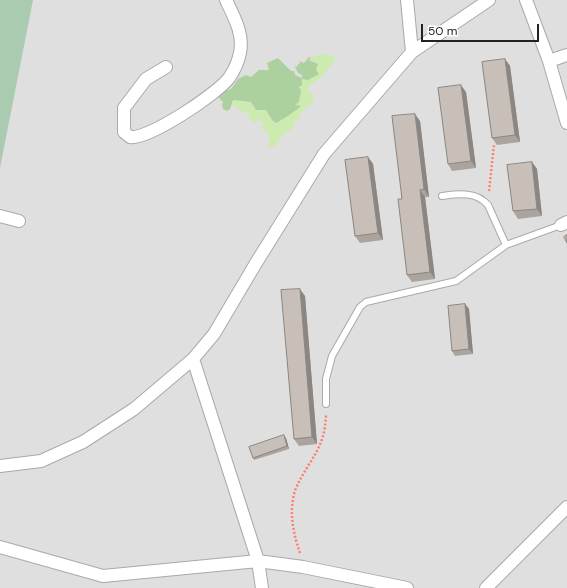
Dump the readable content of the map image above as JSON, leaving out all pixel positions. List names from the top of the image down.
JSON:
{
  "scale_bar": "50 m"
}
